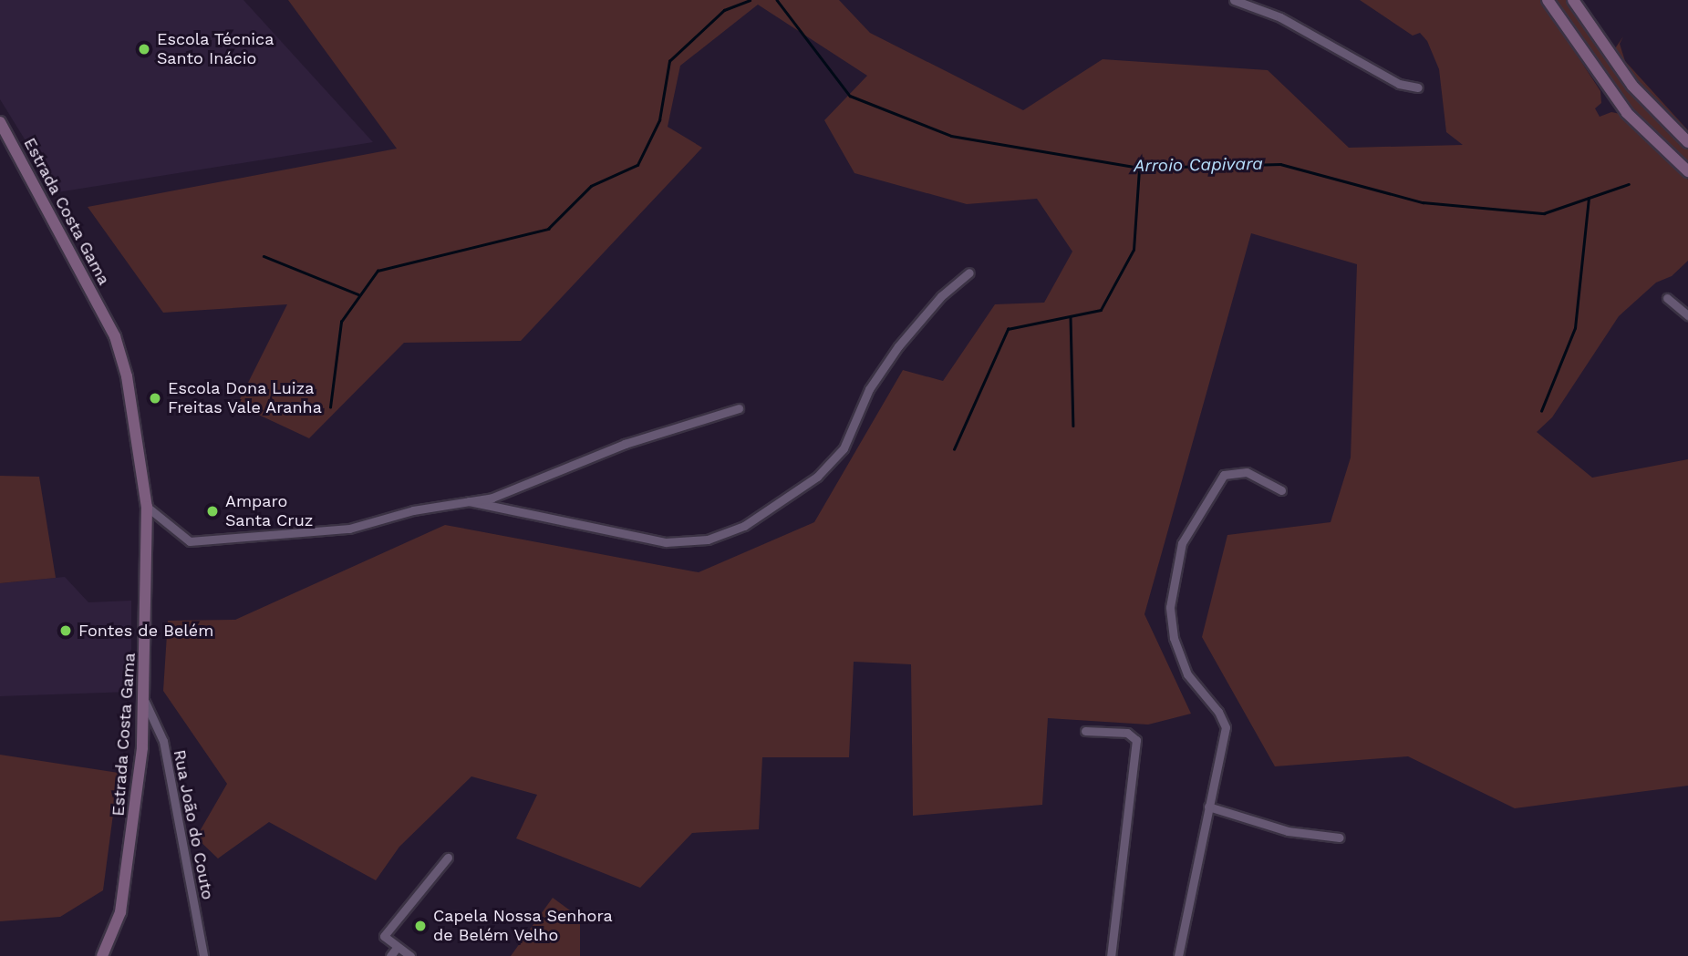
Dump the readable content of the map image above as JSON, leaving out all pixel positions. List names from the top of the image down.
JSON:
{
  "streets": {
    "main road": ["Estrada Costa Gama"],
    "street": ["Rua João do Couto"]
  },
  "crossings": [
    ["Estrada Costa Gama", "Rua João do Couto"]
  ],
  "water": ["Arroio Capivara"],
  "places": [
    "Escola Técnica Santo Inácio",
    "Escola Dona Luiza Freitas Vale Aranha",
    "Amparo Santa Cruz",
    "Fontes de Belém",
    "Capela Nossa Senhora de Belém Velho"
  ]
}
